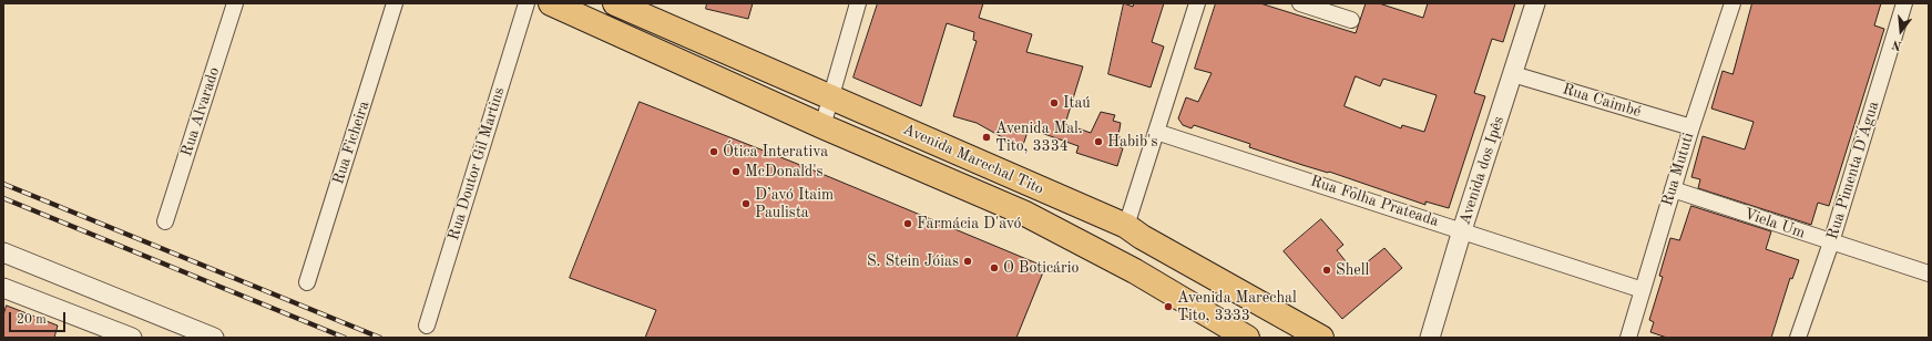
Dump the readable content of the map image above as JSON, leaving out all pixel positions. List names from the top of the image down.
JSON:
{
  "streets": {
    "main road": ["Avenida Marechal Tito"],
    "street": [
      "Rua Caimbé",
      "Rua Alvarado",
      "Rua Ficheira",
      "Rua Doutor Gil Martins",
      "Rua Mututi",
      "Avenida dos Ipês",
      "Rua Pimenta D'Água",
      "Rua Folha Prateada",
      "Viela Um"
    ]
  },
  "crossings": [
    ["Rua Caimbé", "Rua Mututi"],
    ["Rua Caimbé", "Avenida dos Ipês"],
    ["Rua Mututi", "Rua Folha Prateada"],
    ["Rua Mututi", "Viela Um"],
    ["Avenida dos Ipês", "Rua Folha Prateada"],
    ["Rua Pimenta D'Água", "Viela Um"]
  ],
  "places": [
    "Itaú",
    "Avenida Mal. Tito, 3334",
    "Habib's",
    "Ótica Interativa",
    "McDonald's",
    "D’avó Itaim Paulista",
    "Farmácia D'avó",
    "S. Stein Jóias",
    "O Boticário",
    "Shell",
    "Avenida Marechal Tito, 3333"
  ],
  "scale_bar": "20 m",
  "north": "bottom"
}
